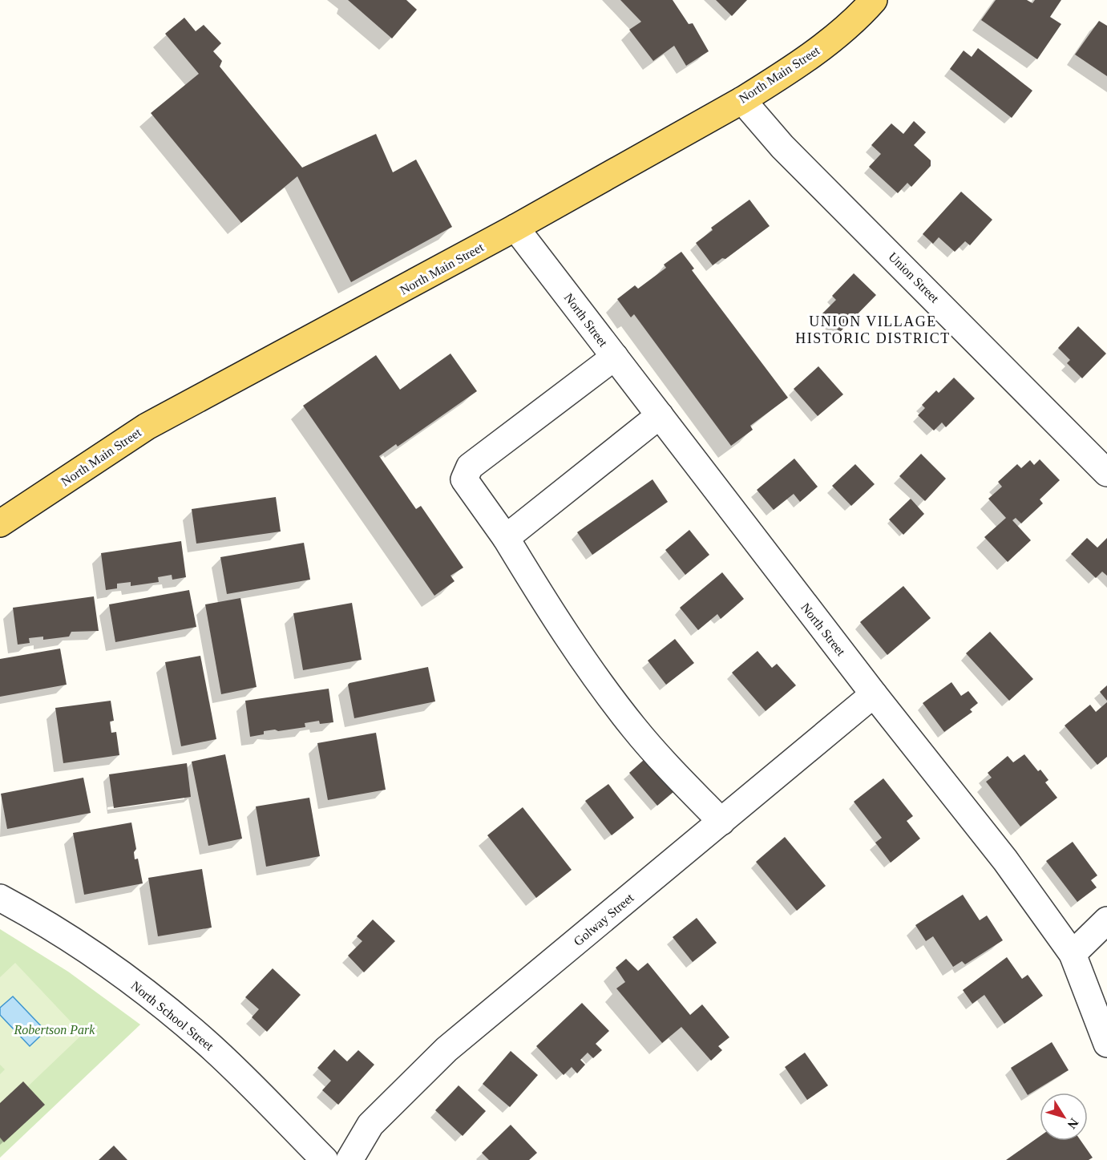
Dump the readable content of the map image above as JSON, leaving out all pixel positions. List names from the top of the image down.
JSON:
{
  "streets": {
    "main road": ["North Main Street"],
    "street": [
      "Union Street",
      "North Street",
      "Golway Street",
      "North School Street"
    ]
  },
  "crossings": [
    ["North Main Street", "Union Street"],
    ["North Main Street", "North Street"],
    ["North Street", "Golway Street"]
  ],
  "districts": ["UNION VILLAGE HISTORIC DISTRICT"],
  "parks": ["Robertson Park"],
  "north": "bottom right"
}
